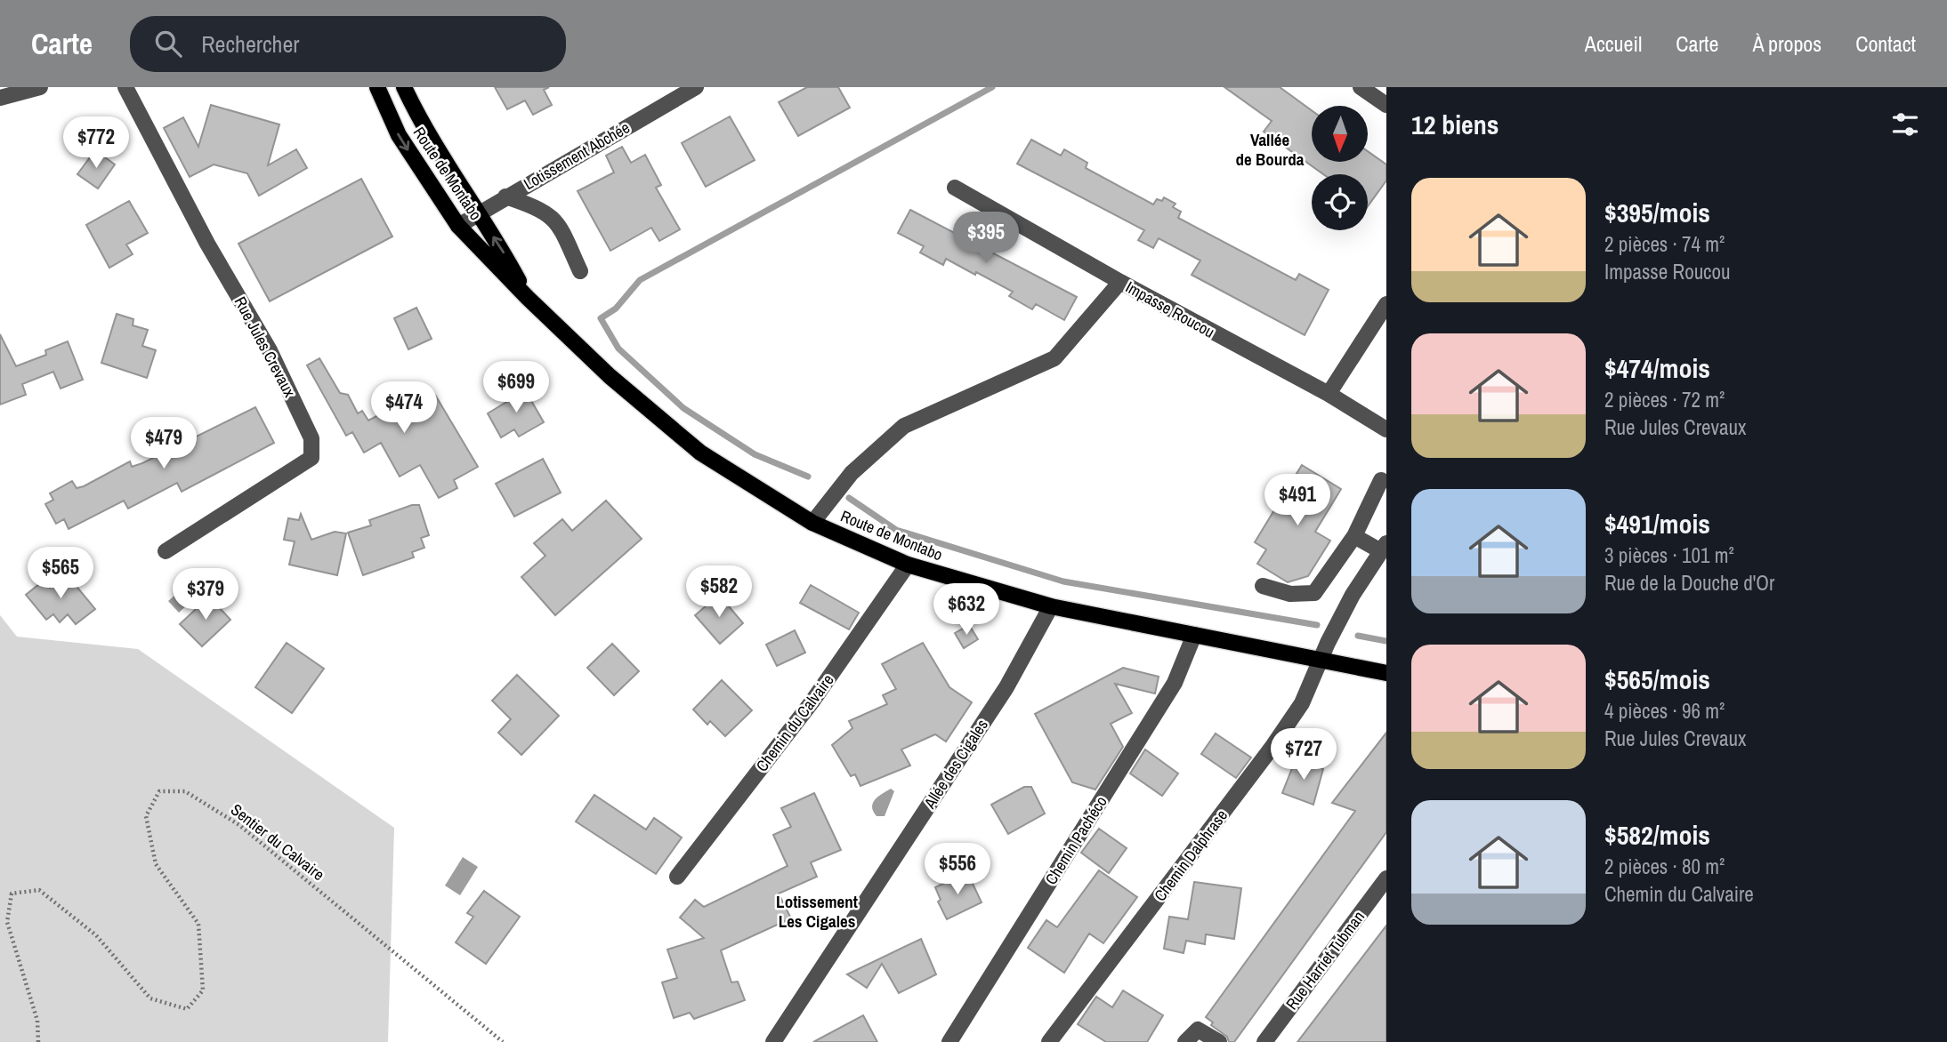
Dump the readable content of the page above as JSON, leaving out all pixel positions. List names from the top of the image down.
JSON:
{
  "streets": {
    "main road": ["Route de Montabo"],
    "street": [
      "Lotissement Abchée",
      "Impasse Roucou",
      "Rue Jules Crevaux",
      "Chemin du Calvaire",
      "Allée des Cigales",
      "Chemin Pachéco",
      "Chemin Dalphrase",
      "Rue Harriet Tubman"
    ],
    "path": ["Sentier du Calvaire"]
  },
  "crossings": [
    ["Lotissement Abchée", "Route de Montabo"],
    ["Route de Montabo", "Chemin du Calvaire"],
    ["Route de Montabo", "Allée des Cigales"],
    ["Route de Montabo", "Chemin Pachéco"],
    ["Route de Montabo", "Chemin Dalphrase"]
  ],
  "districts": ["Vallée de Bourda", "Lotissement Les Cigales"],
  "north": "bottom",
  "page": {
    "header": "Carte",
    "search": "Rechercher",
    "nav": [
      "Accueil",
      "Carte",
      "À propos",
      "Contact"
    ],
    "heading": "12 biens",
    "price": [
      "$772",
      "$395",
      "$699",
      "$474",
      "$479",
      "$491",
      "$565",
      "$582",
      "$379",
      "$632",
      "$727",
      "$556"
    ],
    "list": [
      {
        "name": "$395/mois",
        "note": "2 pièces · 74 m² · Impasse Roucou"
      },
      {
        "name": "$474/mois",
        "note": "2 pièces · 72 m² · Rue Jules Crevaux"
      },
      {
        "name": "$491/mois",
        "note": "3 pièces · 101 m² · Rue de la Douche d'Or"
      },
      {
        "name": "$565/mois",
        "note": "4 pièces · 96 m² · Rue Jules Crevaux"
      },
      {
        "name": "$582/mois",
        "note": "2 pièces · 80 m² · Chemin du Calvaire"
      }
    ]
  }
}
